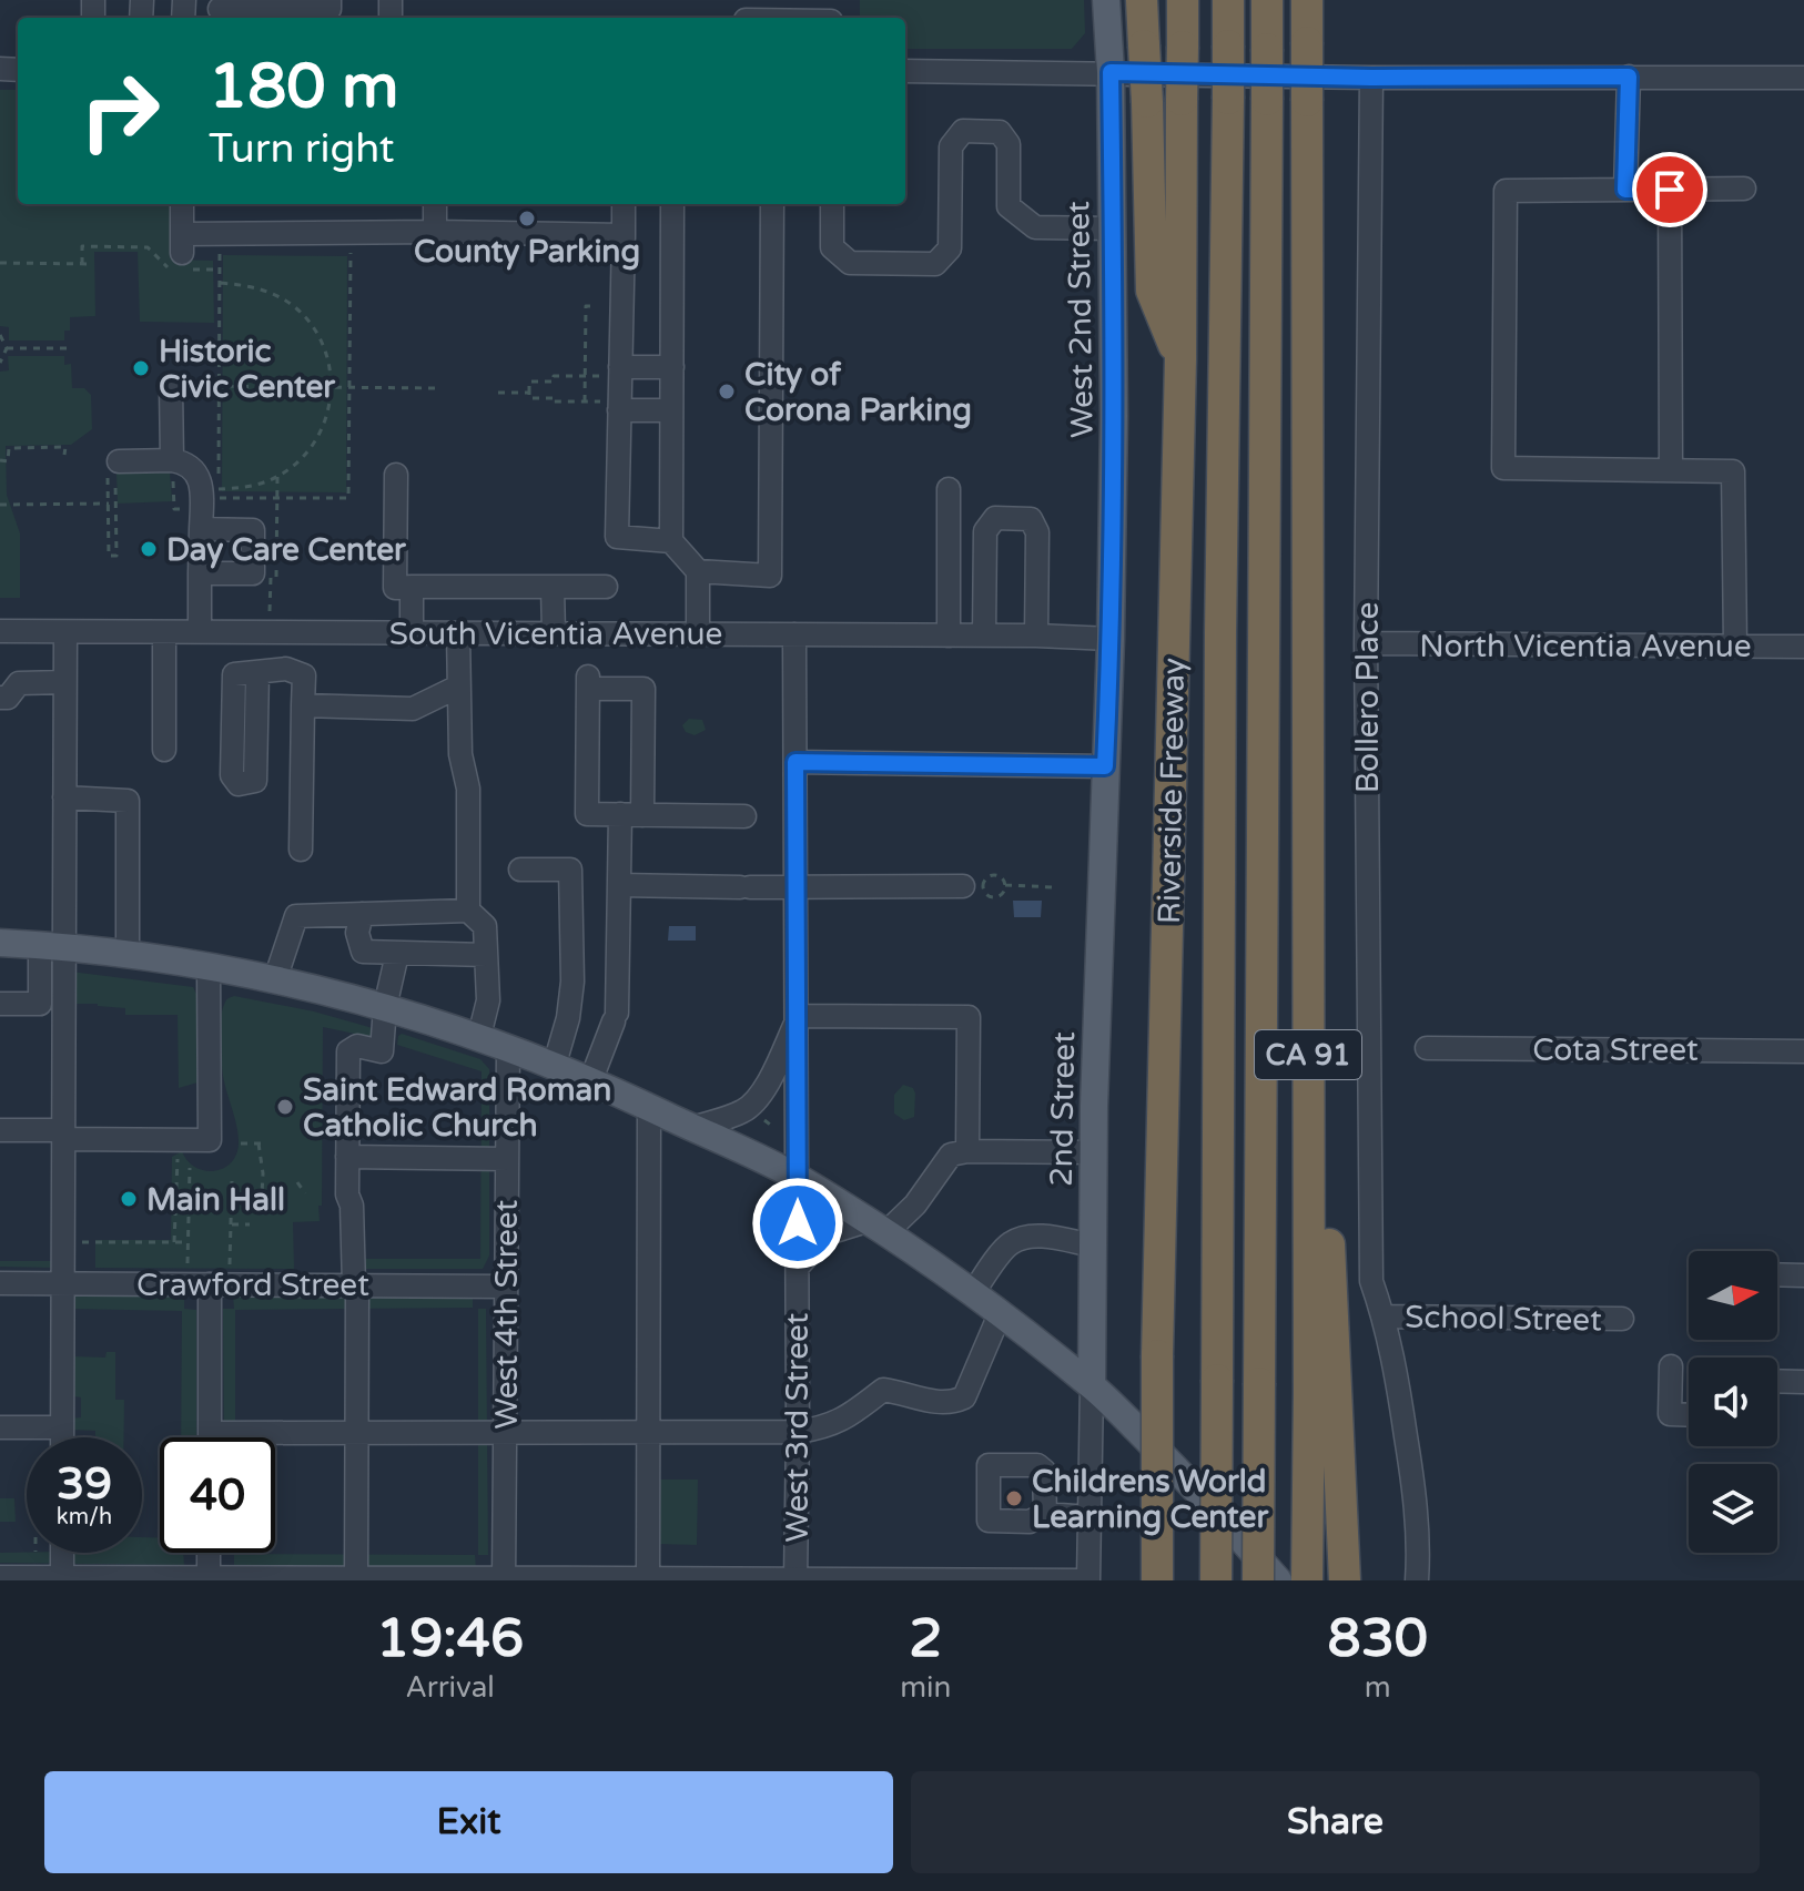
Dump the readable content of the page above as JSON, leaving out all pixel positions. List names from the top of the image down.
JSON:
{
  "streets": {
    "highway": ["Riverside Freeway", "CA 91"],
    "main road": ["West 2nd Street", "2nd Street"],
    "street": [
      "South Vicentia Avenue",
      "North Vicentia Avenue",
      "Bollero Place",
      "Cota Street",
      "Crawford Street",
      "West 4th Street",
      "School Street",
      "West 3rd Street"
    ]
  },
  "crossings": [
    ["West 2nd Street", "South Vicentia Avenue"],
    ["West 2nd Street", "2nd Street"],
    ["South Vicentia Avenue", "2nd Street"],
    ["South Vicentia Avenue", "West 3rd Street"],
    ["North Vicentia Avenue", "Bollero Place"],
    ["Bollero Place", "School Street"],
    ["Crawford Street", "West 4th Street"]
  ],
  "places": [
    "County Parking",
    "Historic Civic Center",
    "City of Corona Parking",
    "Day Care Center",
    "Saint Edward Roman Catholic Church",
    "Main Hall",
    "Childrens World Learning Center"
  ],
  "north": "right",
  "page": {
    "turn": ["180 m", "Turn right"],
    "speed": "39 km/h",
    "limit": "40",
    "eta": [
      "19:46",
      "Arrival",
      "2",
      "min",
      "830",
      "m"
    ],
    "buttons": ["Exit", "Share"]
  }
}
